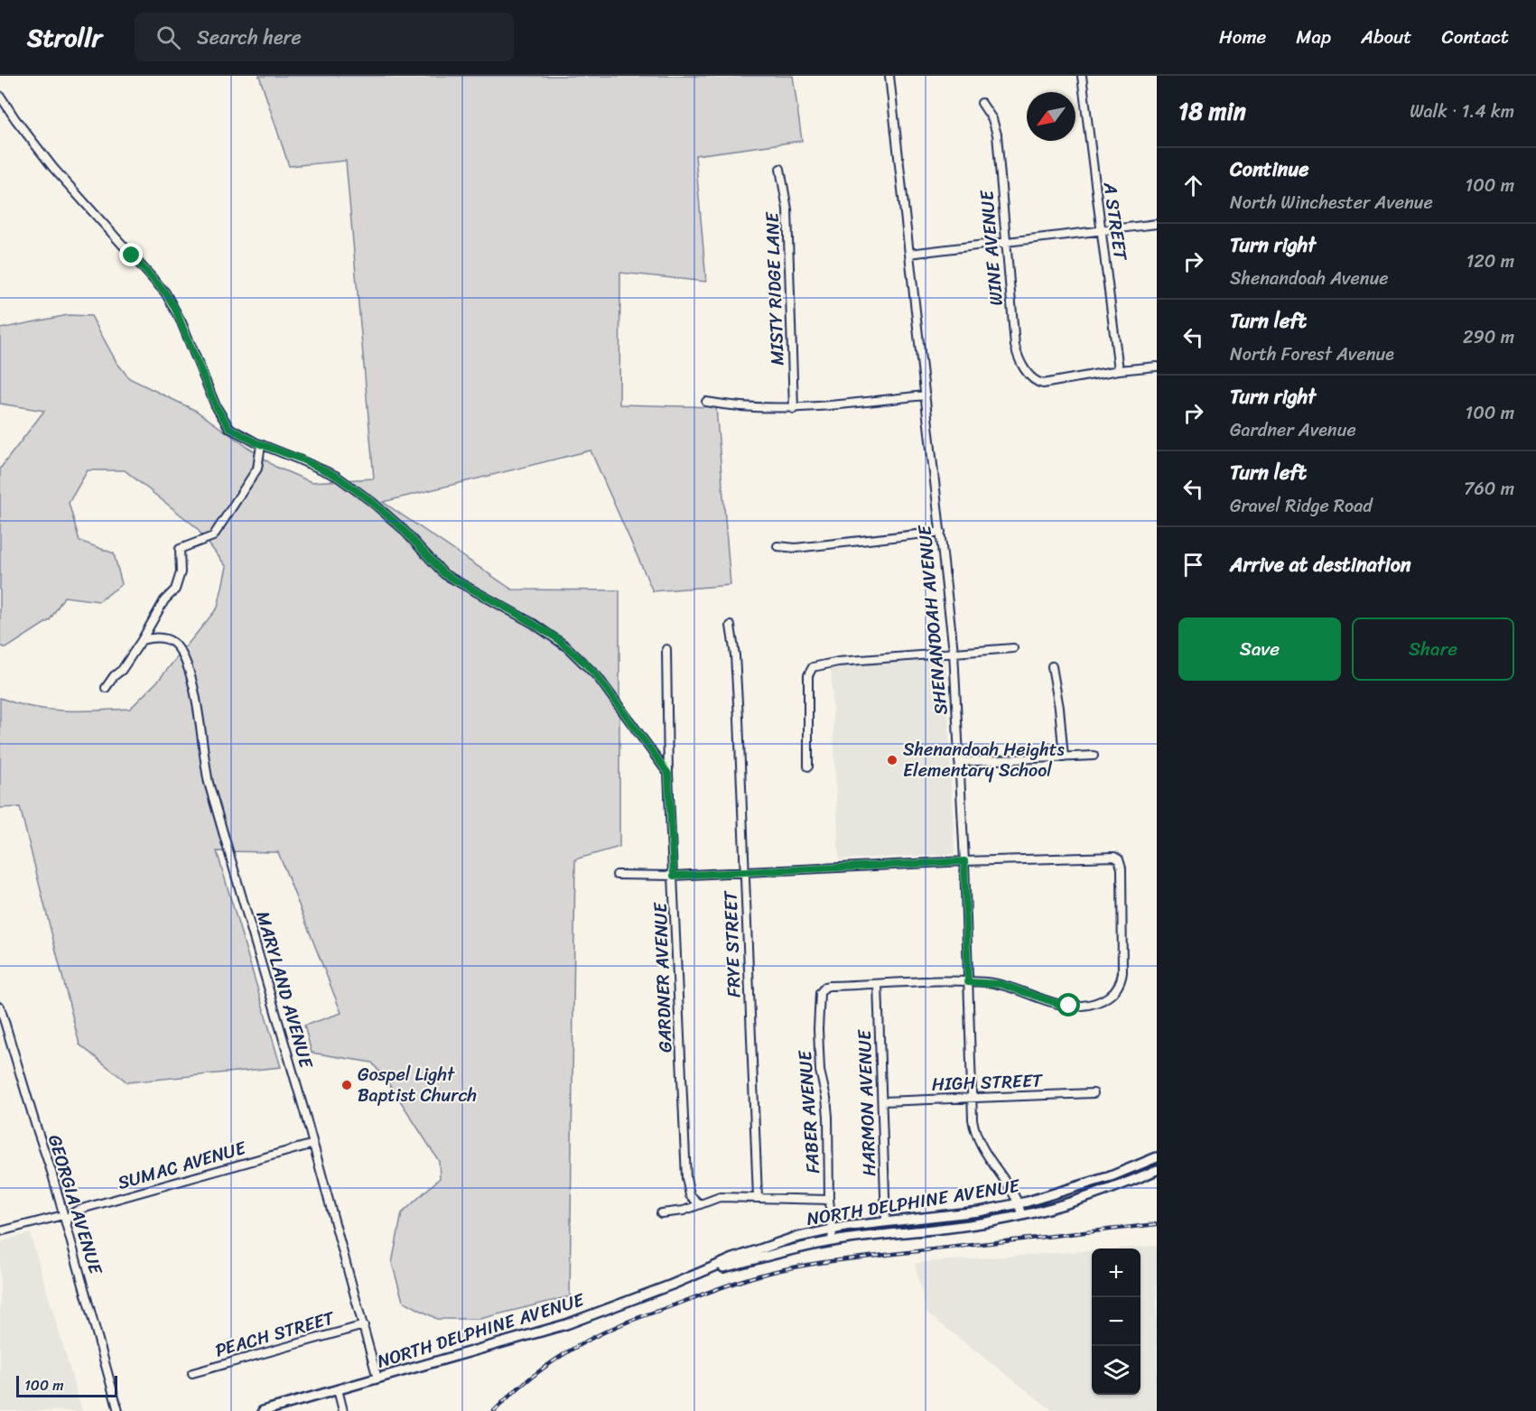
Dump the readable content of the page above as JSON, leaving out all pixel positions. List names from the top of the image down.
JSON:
{
  "streets": {
    "main road": ["NORTH DELPHINE AVENUE"],
    "street": [
      "A STREET",
      "WINE AVENUE",
      "MISTY RIDGE LANE",
      "SHENANDOAH AVENUE",
      "FRYE STREET",
      "GARDNER AVENUE",
      "MARYLAND AVENUE",
      "HIGH STREET",
      "HARMON AVENUE",
      "FABER AVENUE",
      "SUMAC AVENUE",
      "GEORGIA AVENUE",
      "PEACH STREET"
    ]
  },
  "crossings": [
    ["A STREET", "WINE AVENUE"],
    ["SHENANDOAH AVENUE", "HIGH STREET"],
    ["SHENANDOAH AVENUE", "NORTH DELPHINE AVENUE"],
    ["MARYLAND AVENUE", "SUMAC AVENUE"],
    ["MARYLAND AVENUE", "NORTH DELPHINE AVENUE"],
    ["MARYLAND AVENUE", "PEACH STREET"],
    ["HIGH STREET", "HARMON AVENUE"],
    ["HARMON AVENUE", "FABER AVENUE"],
    ["HARMON AVENUE", "NORTH DELPHINE AVENUE"],
    ["FABER AVENUE", "NORTH DELPHINE AVENUE"],
    ["SUMAC AVENUE", "GEORGIA AVENUE"]
  ],
  "places": ["Shenandoah Heights Elementary School", "Gospel Light Baptist Church"],
  "scale_bar": "100 m",
  "north": "bottom left",
  "page": {
    "header": "Strollr",
    "search": "Search here",
    "nav": [
      "Home",
      "Map",
      "About",
      "Contact"
    ],
    "heading": ["18 min", "Walk · 1.4 km"],
    "list": [
      ["Continue", "North Winchester Avenue", "100 m"],
      ["Turn right", "Shenandoah Avenue", "120 m"],
      ["Turn left", "North Forest Avenue", "290 m"],
      ["Turn right", "Gardner Avenue", "100 m"],
      ["Turn left", "Gravel Ridge Road", "760 m"],
      "Arrive at destination"
    ],
    "buttons": ["Save", "Share"],
    "map_buttons": ["+", "−"],
    "scale": "100 m"
  }
}
